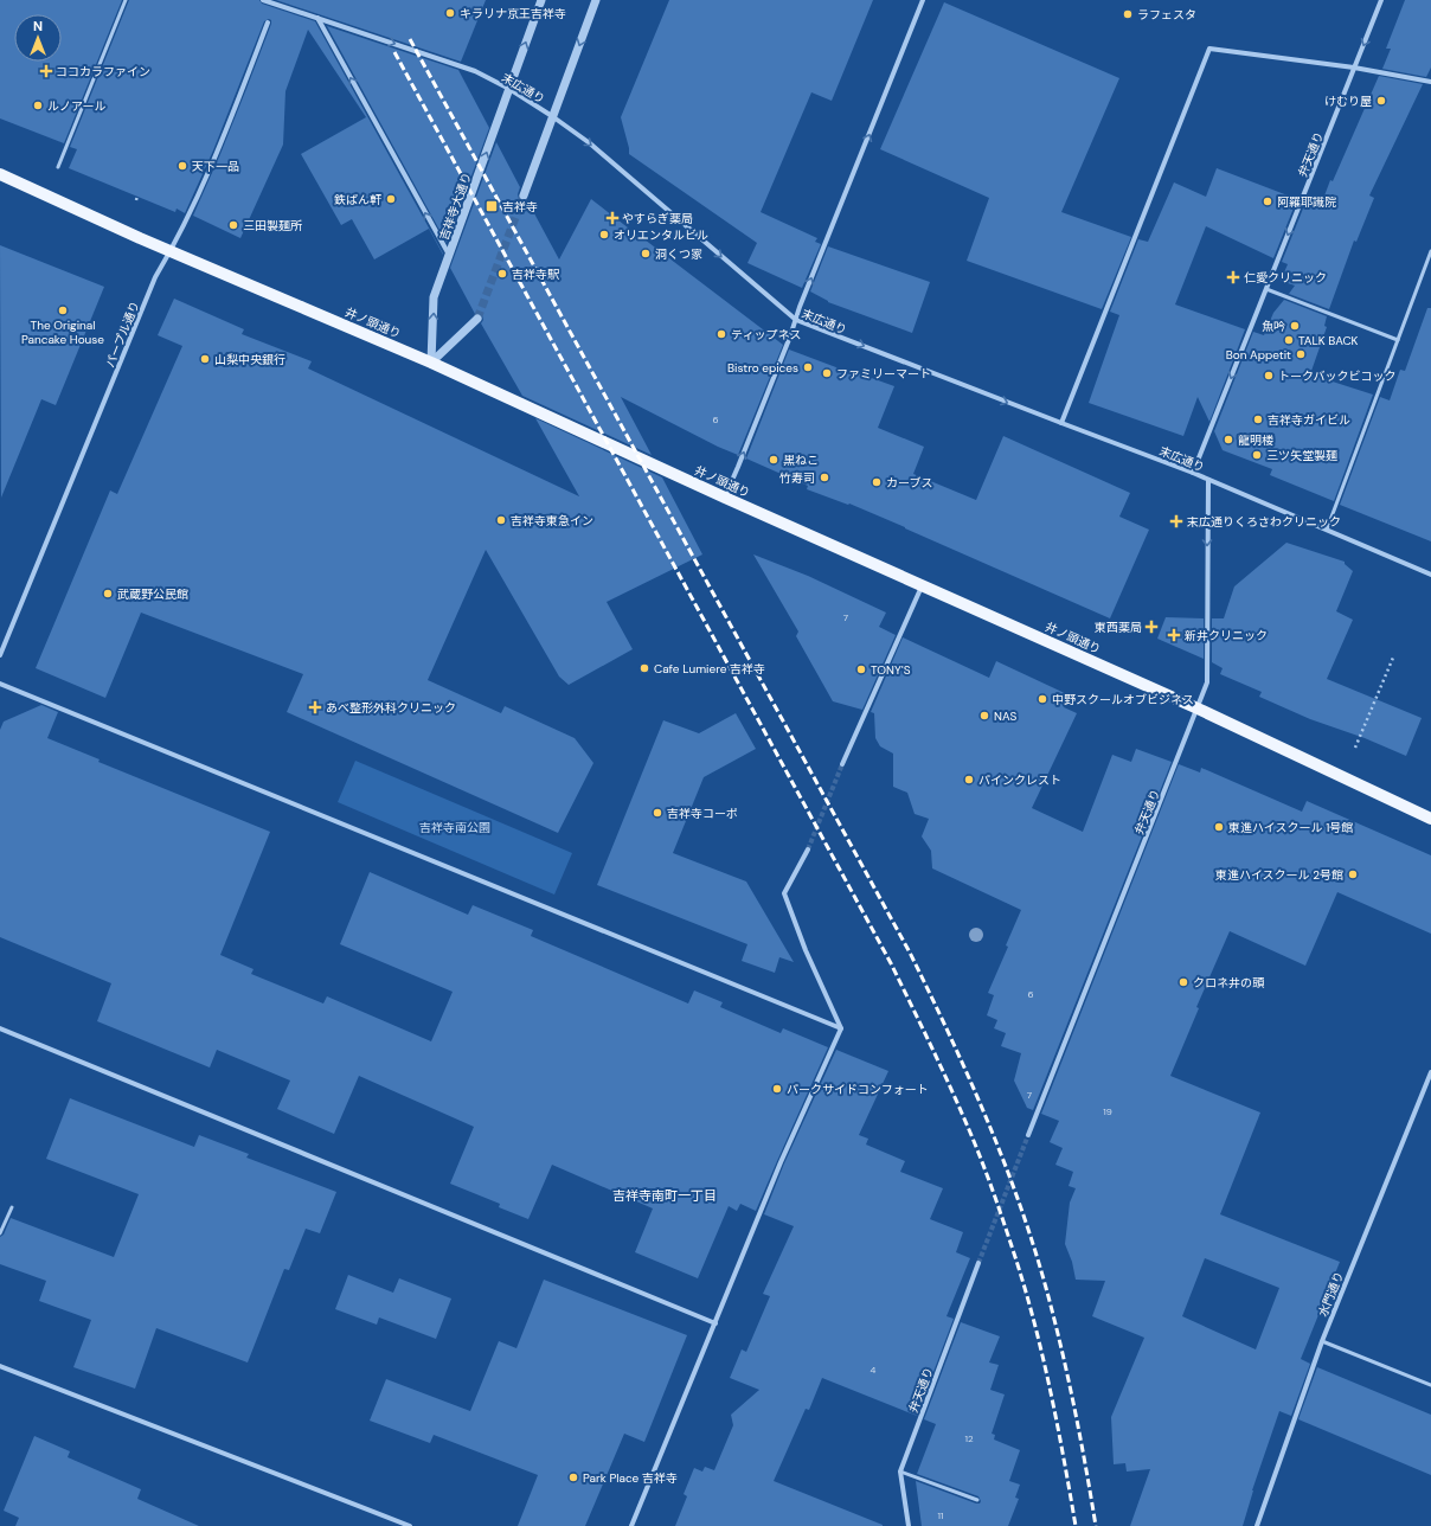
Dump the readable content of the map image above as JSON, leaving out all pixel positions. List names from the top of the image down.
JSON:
{
  "streets": {
    "main road": ["井ノ頭通り"],
    "street": [
      "末広通り",
      "弁天通り",
      "吉祥寺大通り",
      "パープル通り",
      "水門通り"
    ]
  },
  "crossings": [
    ["末広通り", "弁天通り"],
    ["末広通り", "吉祥寺大通り"],
    ["弁天通り", "井ノ頭通り"],
    ["吉祥寺大通り", "井ノ頭通り"],
    ["井ノ頭通り", "パープル通り"]
  ],
  "one_way": ["末広通り", "弁天通り"],
  "districts": ["吉祥寺南町一丁目"],
  "parks": ["吉祥寺南公園"],
  "places": {
    "other": [
      "キラリナ京王吉祥寺",
      "ラフェスタ",
      "けむり屋",
      "ルノアール",
      "天下一品",
      "鉄ぱん軒",
      "阿羅耶識院",
      "三田製麺所",
      "オリエンタルビル",
      "洞くつ家",
      "吉祥寺駅",
      "The Original Pancake House",
      "魚吟",
      "ティップネス",
      "TALK BACK",
      "Bon Appetit",
      "山梨中央銀行",
      "Bistro epices",
      "ファミリーマート",
      "トークバックビコック",
      "吉祥寺ガイビル",
      "龍明楼",
      "三ツ矢堂製麺",
      "黒ねこ",
      "竹寿司",
      "カーブス",
      "吉祥寺東急イン",
      "武蔵野公民館",
      "Cafe Lumiere 吉祥寺",
      "TONY'S",
      "中野スクールオブビジネス",
      "NAS",
      "パインクレスト",
      "吉祥寺コーポ",
      "東進ハイスクール 1号館",
      "東進ハイスクール 2号館",
      "クロネ井の頭",
      "パークサイドコンフォート",
      "Park Place 吉祥寺"
    ],
    "health": [
      "ココカラファイン",
      "やすらぎ薬局",
      "仁愛クリニック",
      "末広通りくろさわクリニック",
      "東西薬局",
      "新井クリニック",
      "あべ整形外科クリニック"
    ],
    "transit": ["吉祥寺"]
  },
  "house_numbers": [
    "6",
    "7",
    "6",
    "7",
    "19",
    "4",
    "12",
    "11"
  ],
  "north": "top"
}
